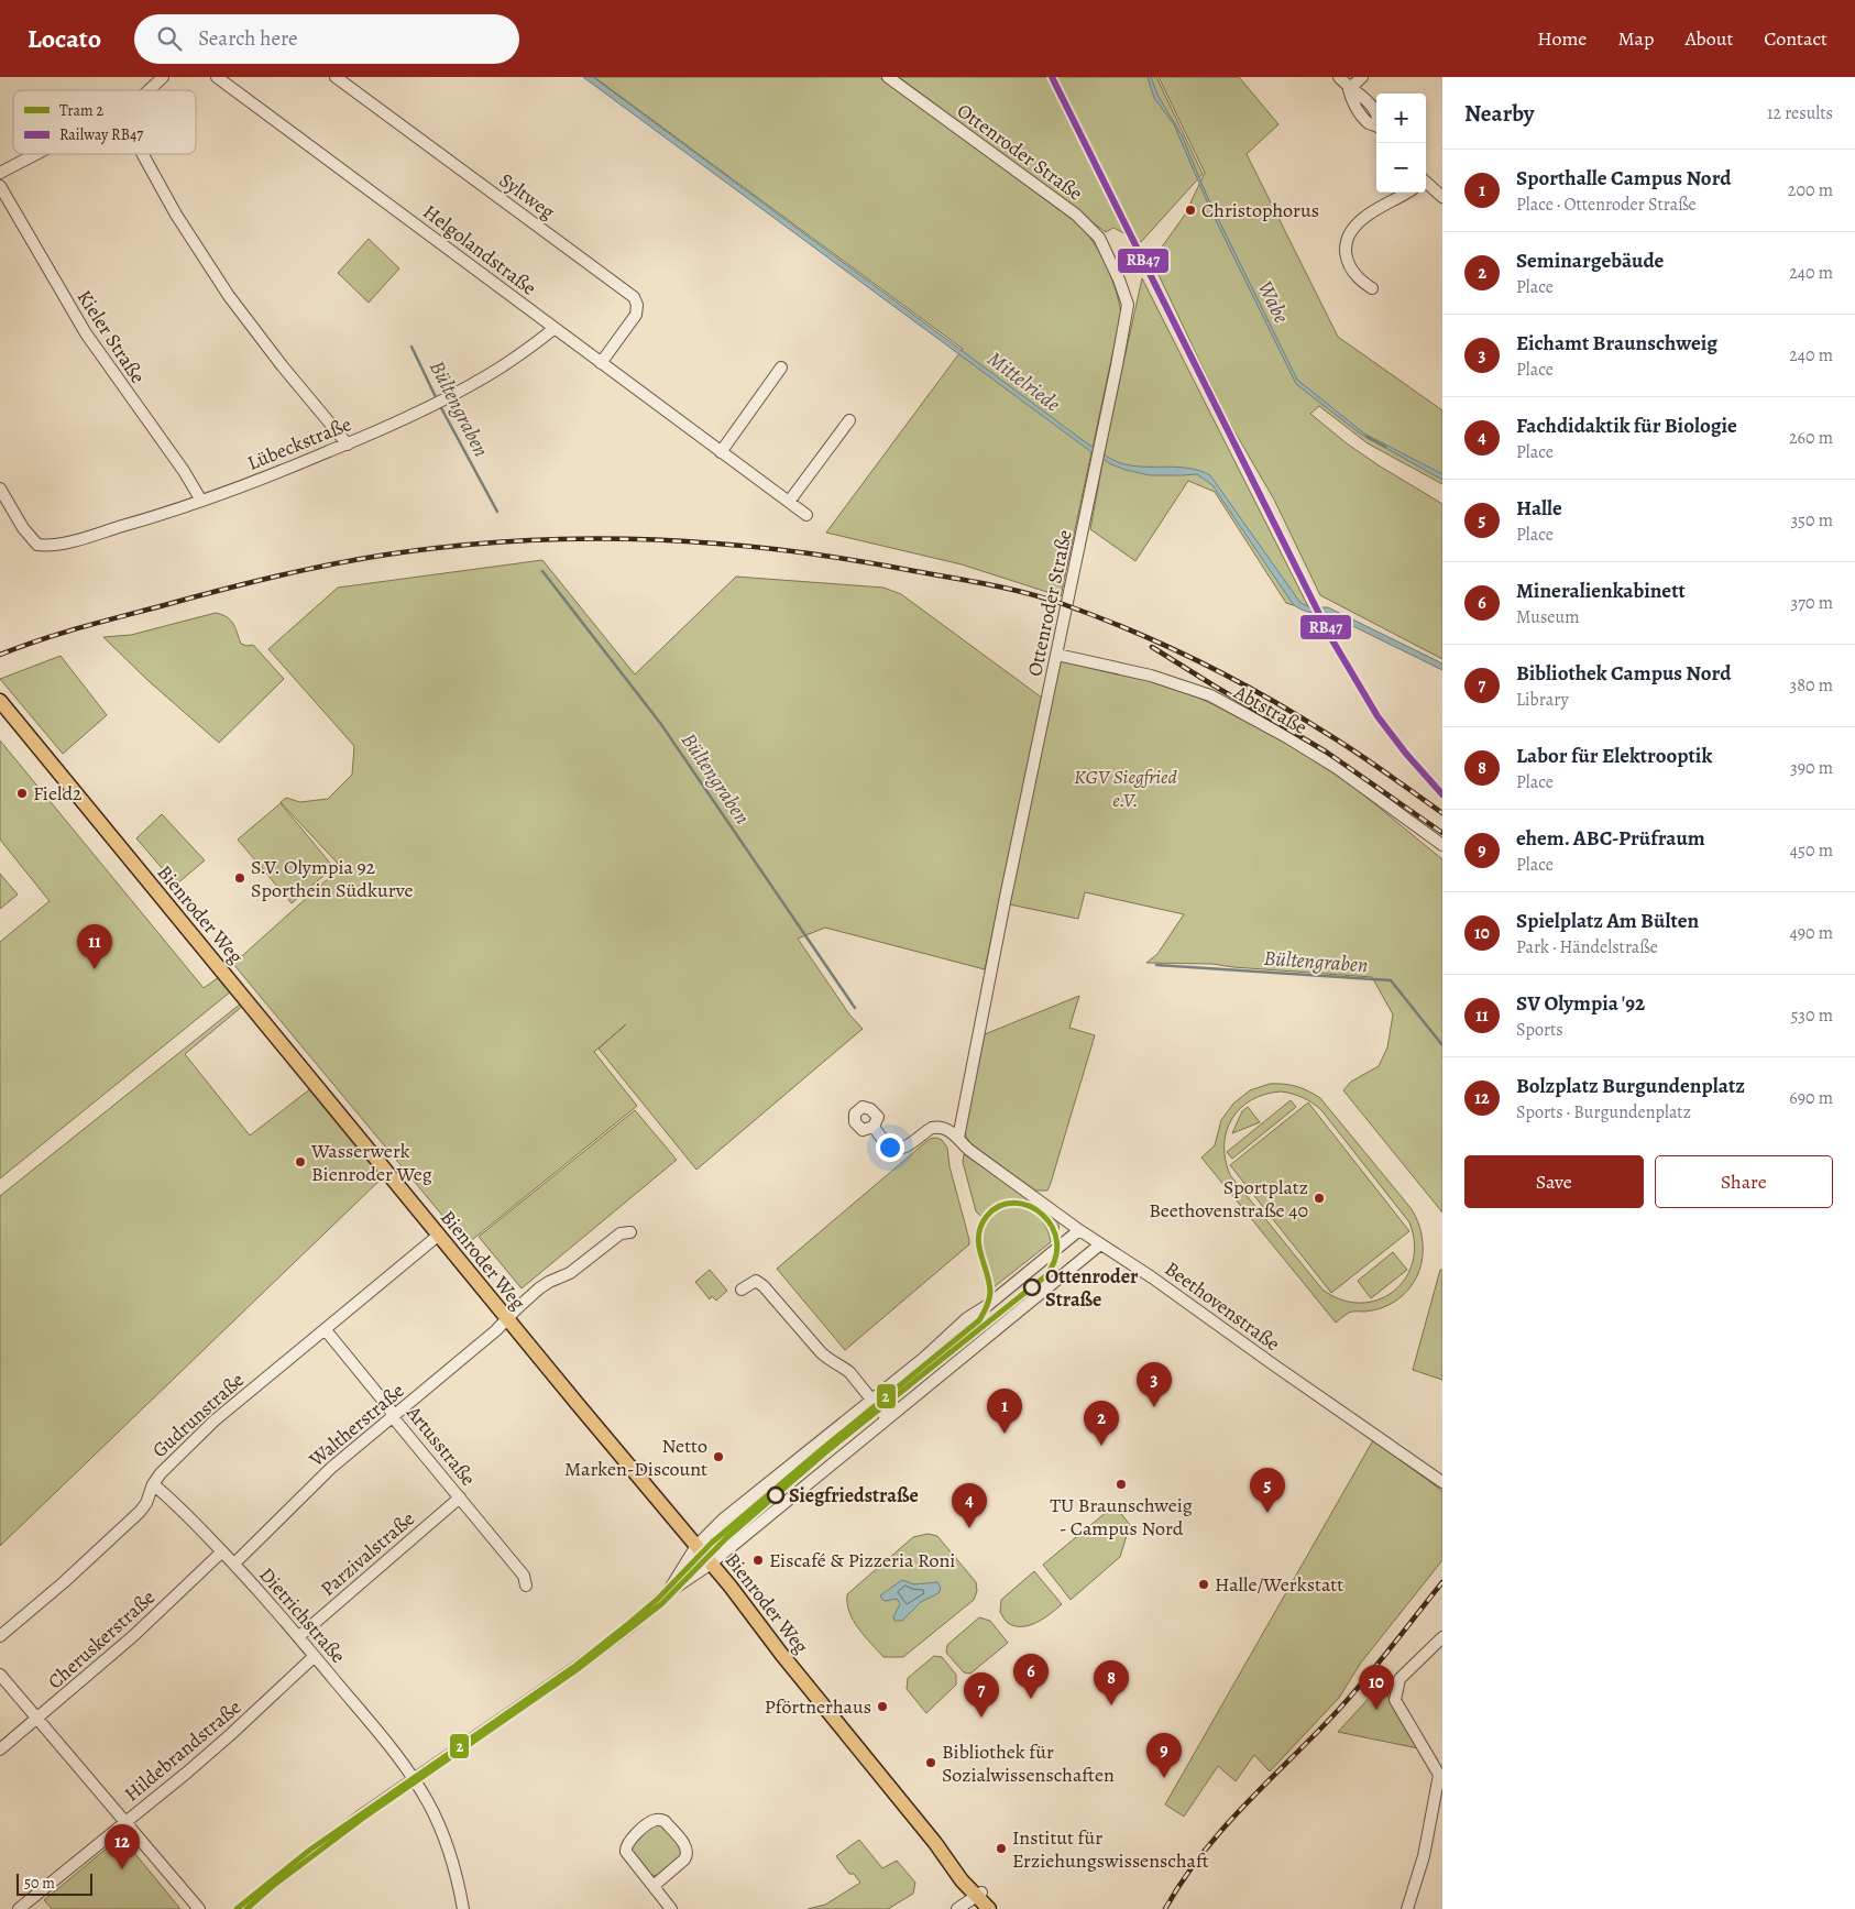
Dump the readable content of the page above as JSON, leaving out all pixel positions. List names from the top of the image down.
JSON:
{
  "streets": {
    "main road": ["Bienroder Weg"],
    "street": [
      "Ottenroder Straße",
      "Syltweg",
      "Helgolandstraße",
      "Kieler Straße",
      "Lübeckstraße",
      "Abtstraße",
      "Beethovenstraße",
      "Gudrunstraße",
      "Waltherstraße",
      "Artusstraße",
      "Parzivalstraße",
      "Dietrichstraße",
      "Cheruskerstraße",
      "Hildebrandstraße"
    ]
  },
  "crossings": [
    ["Ottenroder Straße", "Abtstraße"],
    ["Ottenroder Straße", "Beethovenstraße"],
    ["Syltweg", "Helgolandstraße"],
    ["Helgolandstraße", "Lübeckstraße"],
    ["Kieler Straße", "Lübeckstraße"],
    ["Bienroder Weg", "Gudrunstraße"],
    ["Bienroder Weg", "Waltherstraße"],
    ["Gudrunstraße", "Artusstraße"],
    ["Gudrunstraße", "Dietrichstraße"],
    ["Waltherstraße", "Artusstraße"],
    ["Waltherstraße", "Dietrichstraße"],
    ["Artusstraße", "Parzivalstraße"],
    ["Parzivalstraße", "Dietrichstraße"],
    ["Dietrichstraße", "Cheruskerstraße"],
    ["Dietrichstraße", "Hildebrandstraße"]
  ],
  "water": ["Wabe", "Mittelriede", "Bültengraben"],
  "parks": ["KGV Siegfried e.V."],
  "places": [
    "Christophorus",
    "Field2",
    "S.V. Olympia 92 Sporthein Südkurve",
    "Wasserwerk Bienroder Weg",
    "Sportplatz Beethovenstraße 40",
    "Ottenroder Straße",
    "Netto Marken-Discount",
    "TU Braunschweig - Campus Nord",
    "Siegfriedstraße",
    "Eiscafé & Pizzeria Roni",
    "Halle/Werkstatt",
    "Pförtnerhaus",
    "Bibliothek für Sozialwissenschaften",
    "Institut für Erziehungswissenschaft"
  ],
  "lines": ["rail line RB47", "tram line 2"],
  "legend": ["Tram 2", "Railway RB47"],
  "scale_bar": "50 m",
  "page": {
    "header": "Locato",
    "search": "Search here",
    "nav": [
      "Home",
      "Map",
      "About",
      "Contact"
    ],
    "heading": ["Nearby", "12 results"],
    "map_buttons": ["+", "−"],
    "list": [
      {
        "mark": "1",
        "name": "Sporthalle Campus Nord",
        "note": "Place · Ottenroder Straße",
        "value": "200 m"
      },
      {
        "mark": "2",
        "name": "Seminargebäude",
        "note": "Place",
        "value": "240 m"
      },
      {
        "mark": "3",
        "name": "Eichamt Braunschweig",
        "note": "Place",
        "value": "240 m"
      },
      {
        "mark": "4",
        "name": "Fachdidaktik für Biologie",
        "note": "Place",
        "value": "260 m"
      },
      {
        "mark": "5",
        "name": "Halle",
        "note": "Place",
        "value": "350 m"
      },
      {
        "mark": "6",
        "name": "Mineralienkabinett",
        "note": "Museum",
        "value": "370 m"
      },
      {
        "mark": "7",
        "name": "Bibliothek Campus Nord",
        "note": "Library",
        "value": "380 m"
      },
      {
        "mark": "8",
        "name": "Labor für Elektrooptik",
        "note": "Place",
        "value": "390 m"
      },
      {
        "mark": "9",
        "name": "ehem. ABC-Prüfraum",
        "note": "Place",
        "value": "450 m"
      },
      {
        "mark": "10",
        "name": "Spielplatz Am Bülten",
        "note": "Park · Händelstraße",
        "value": "490 m"
      },
      {
        "mark": "11",
        "name": "SV Olympia '92",
        "note": "Sports",
        "value": "530 m"
      },
      {
        "mark": "12",
        "name": "Bolzplatz Burgundenplatz",
        "note": "Sports · Burgundenplatz",
        "value": "690 m"
      }
    ],
    "pins": [
      "11",
      "3",
      "1",
      "2",
      "5",
      "4",
      "6",
      "8",
      "10",
      "7",
      "9",
      "12"
    ],
    "buttons": ["Save", "Share"],
    "scale": "50 m"
  }
}
